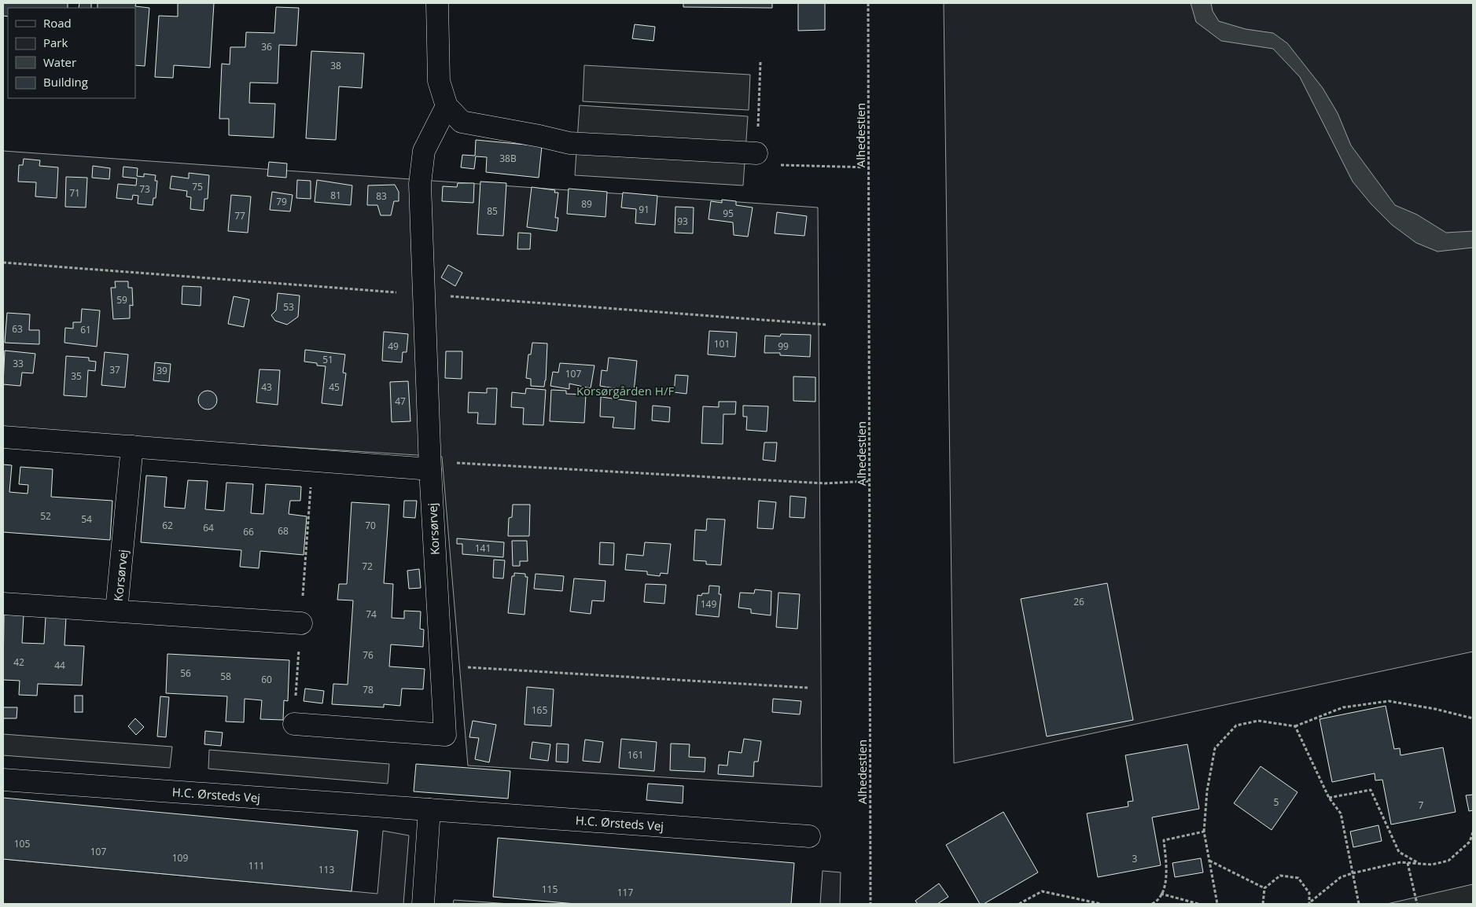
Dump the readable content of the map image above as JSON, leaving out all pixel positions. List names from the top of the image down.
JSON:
{
  "streets": {
    "street": ["Korsørvej", "H.C. Ørsteds Vej"],
    "path": ["Alhedestien"]
  },
  "parks": ["Korsørgården H/F"],
  "house_numbers": [
    "36",
    "38",
    "38B",
    "75",
    "73",
    "71",
    "81",
    "83",
    "79",
    "89",
    "91",
    "85",
    "95",
    "77",
    "93",
    "59",
    "53",
    "63",
    "61",
    "101",
    "49",
    "99",
    "51",
    "33",
    "37",
    "39",
    "107",
    "35",
    "43",
    "45",
    "47",
    "52",
    "54",
    "62",
    "70",
    "64",
    "68",
    "66",
    "141",
    "72",
    "26",
    "149",
    "74",
    "76",
    "42",
    "44",
    "56",
    "58",
    "60",
    "78",
    "165",
    "161",
    "5",
    "7",
    "105",
    "107",
    "109",
    "3",
    "111",
    "113",
    "115",
    "117"
  ],
  "legend": [
    "Road",
    "Park",
    "Water",
    "Building"
  ]
}
